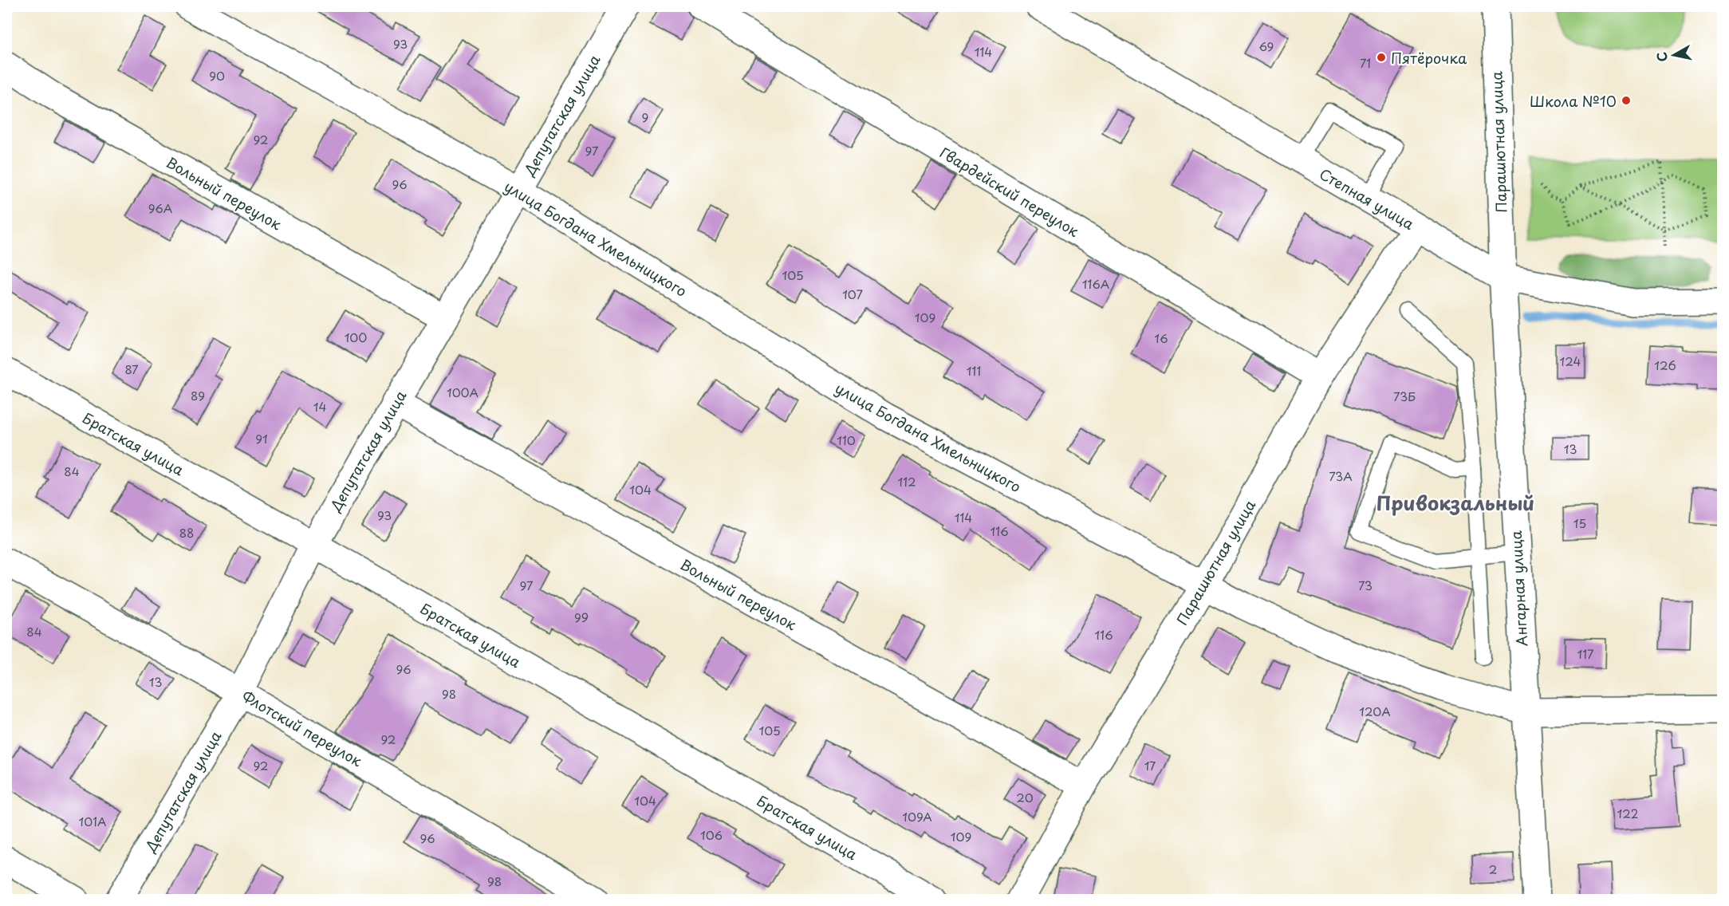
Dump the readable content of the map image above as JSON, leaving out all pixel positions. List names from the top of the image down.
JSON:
{
  "streets": {
    "street": [
      "Депутатская улица",
      "Парашютная улица",
      "Гвардейский переулок",
      "Вольный переулок",
      "Степная улица",
      "улица Богдана Хмельницкого",
      "Братская улица",
      "Ангарная улица",
      "Флотский переулок"
    ]
  },
  "crossings": [
    ["Депутатская улица", "Вольный переулок"],
    ["Депутатская улица", "улица Богдана Хмельницкого"],
    ["Депутатская улица", "Братская улица"],
    ["Депутатская улица", "Флотский переулок"],
    ["Парашютная улица", "Гвардейский переулок"],
    ["Парашютная улица", "Вольный переулок"],
    ["Парашютная улица", "Степная улица"],
    ["Парашютная улица", "улица Богдана Хмельницкого"],
    ["Парашютная улица", "Ангарная улица"],
    ["Степная улица", "Ангарная улица"],
    ["улица Богдана Хмельницкого", "Ангарная улица"]
  ],
  "districts": ["Привокзальный"],
  "places": ["Пятёрочка", "Школа №10"],
  "house_numbers": [
    "93",
    "69",
    "114",
    "71",
    "90",
    "9",
    "92",
    "97",
    "96",
    "96А",
    "105",
    "116А",
    "107",
    "109",
    "100",
    "16",
    "124",
    "126",
    "87",
    "111",
    "100А",
    "89",
    "73Б",
    "14",
    "91",
    "110",
    "13",
    "84",
    "73А",
    "112",
    "104",
    "93",
    "114",
    "15",
    "116",
    "88",
    "97",
    "73",
    "99",
    "84",
    "116",
    "117",
    "96",
    "13",
    "98",
    "120А",
    "105",
    "92",
    "92",
    "17",
    "20",
    "104",
    "122",
    "109А",
    "101А",
    "106",
    "109",
    "96",
    "2",
    "98"
  ],
  "north": "left"
}
